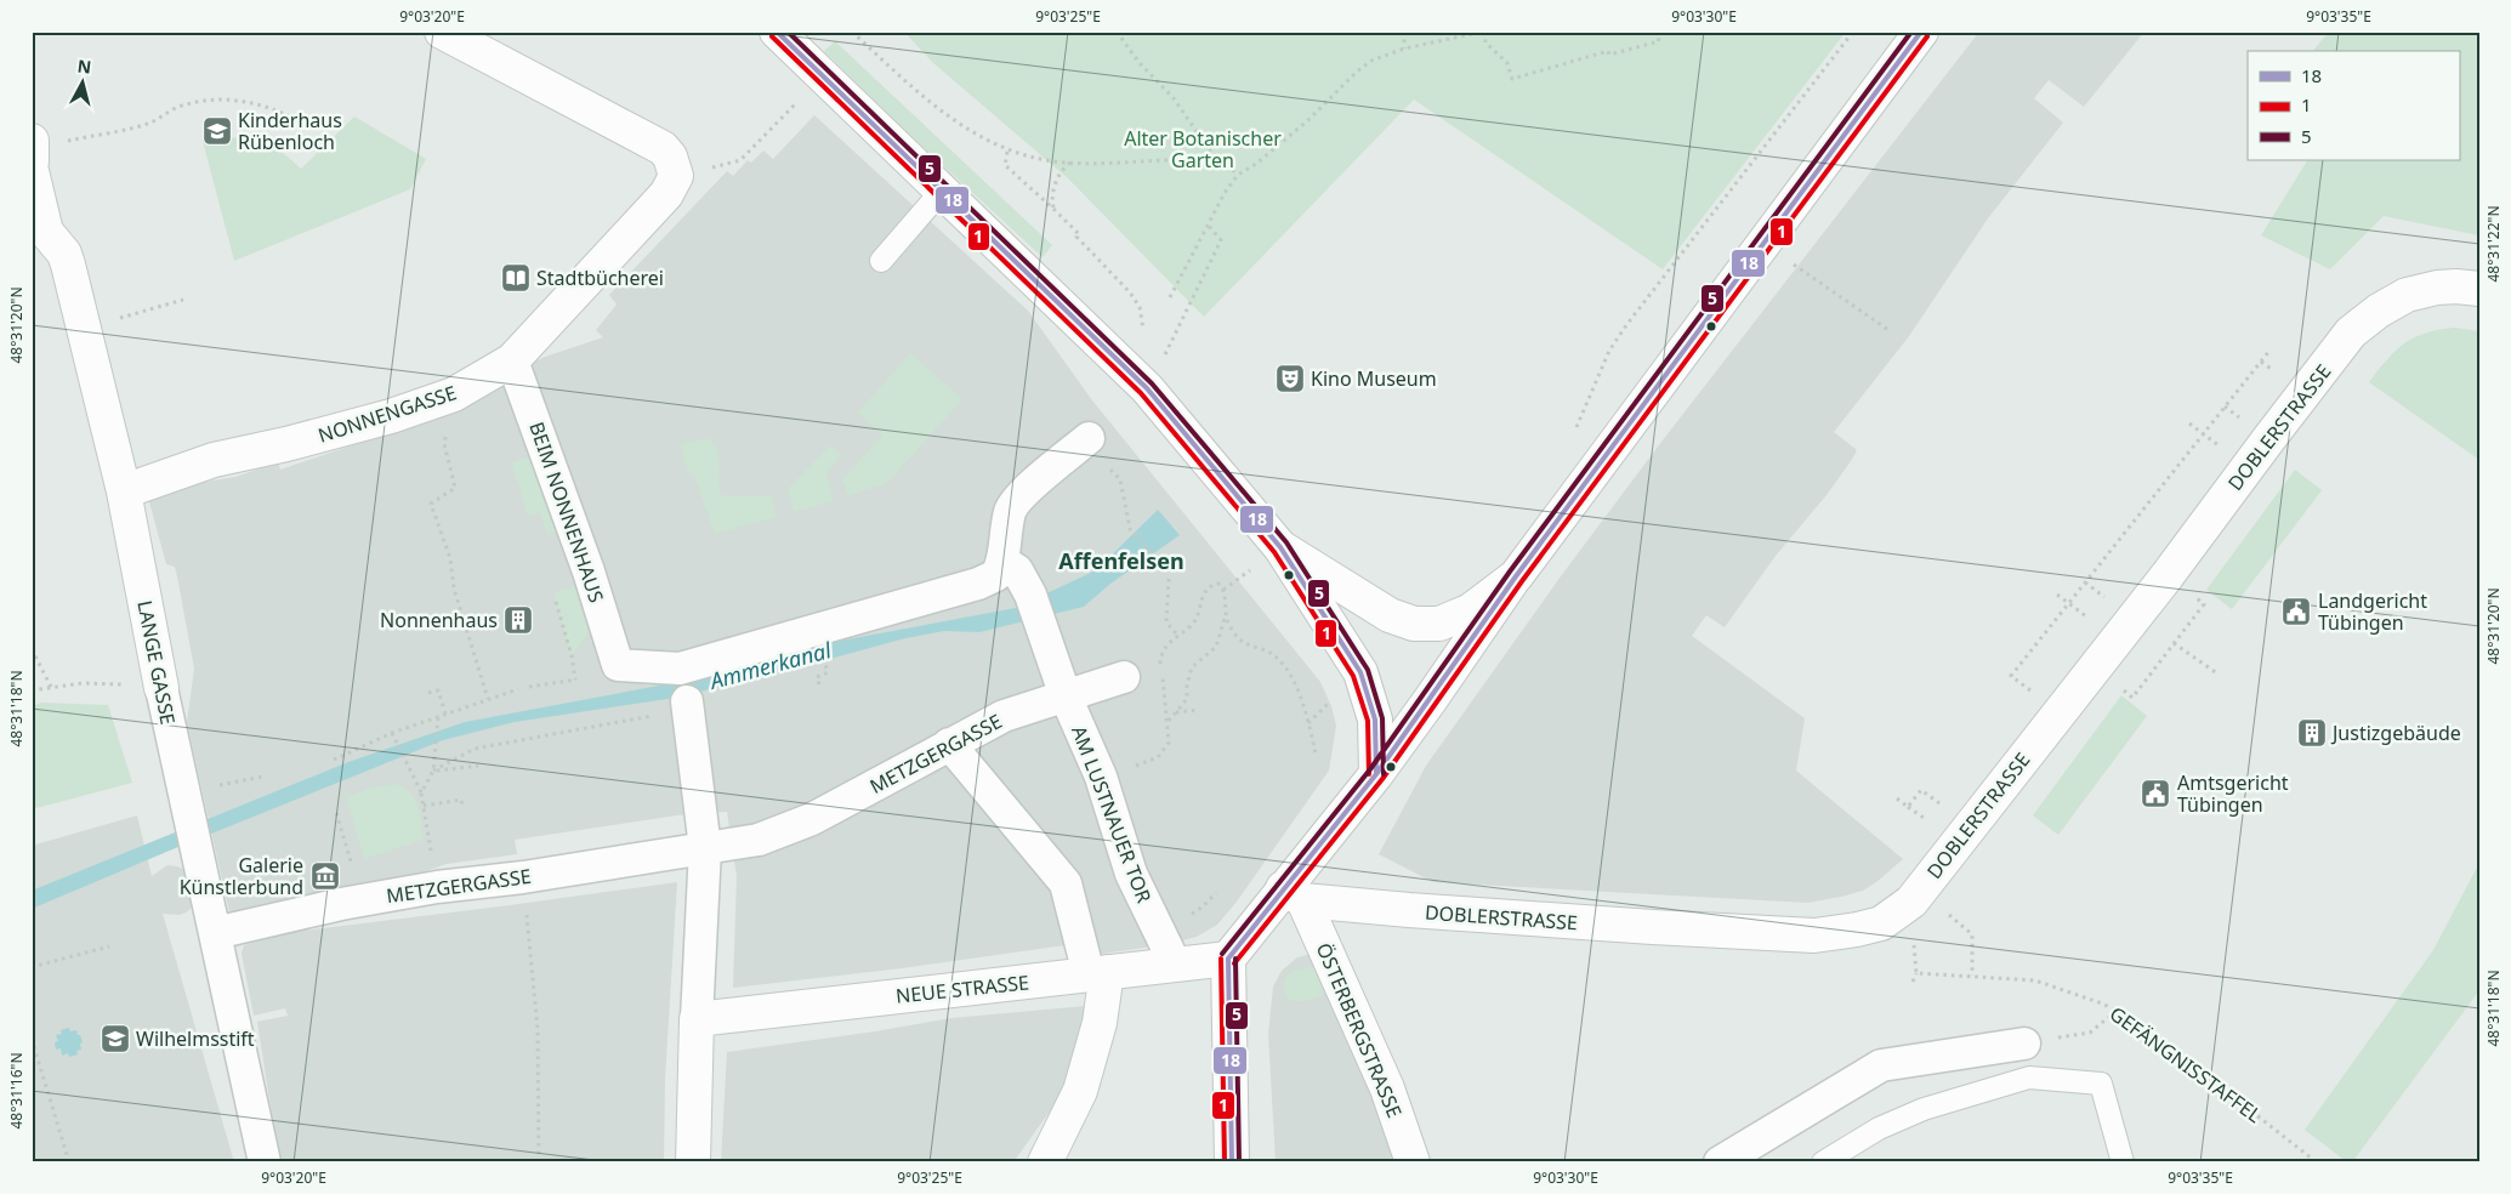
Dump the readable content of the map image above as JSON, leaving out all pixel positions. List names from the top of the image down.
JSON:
{
  "streets": {
    "street": [
      "NONNENGASSE",
      "DOBLERSTRASSE",
      "BEIM NONNENHAUS",
      "LANGE GASSE",
      "METZGERGASSE",
      "AM LUSTNAUER TOR",
      "NEUE STRASSE",
      "ÖSTERBERGSTRASSE"
    ],
    "path": ["GEFÄNGNISSTAFFEL"]
  },
  "crossings": [
    ["NONNENGASSE", "BEIM NONNENHAUS"],
    ["NONNENGASSE", "LANGE GASSE"],
    ["DOBLERSTRASSE", "ÖSTERBERGSTRASSE"],
    ["LANGE GASSE", "METZGERGASSE"],
    ["METZGERGASSE", "AM LUSTNAUER TOR"],
    ["AM LUSTNAUER TOR", "NEUE STRASSE"]
  ],
  "districts": ["Affenfelsen"],
  "water": ["Ammerkanal"],
  "parks": ["Alter Botanischer Garten"],
  "places": {
    "school or university": ["Kinderhaus Rübenloch", "Wilhelmsstift"],
    "library": ["Stadtbücherei"],
    "theatre": ["Kino Museum"],
    "public building": ["Landgericht Tübingen", "Amtsgericht Tübingen"],
    "building": ["Nonnenhaus", "Justizgebäude"],
    "museum": ["Galerie Künstlerbund"]
  },
  "lines": ["transit line 18", "transit line 5", "transit line 1"],
  "legend": ["18", "1", "5"],
  "north": "top",
  "coordinates": [
    "9°03'20\"E",
    "9°03'25\"E",
    "9°03'30\"E",
    "9°03'35\"E",
    "48°31'22\"N",
    "48°31'20\"N",
    "48°31'18\"N",
    "48°31'16\"N"
  ]
}
